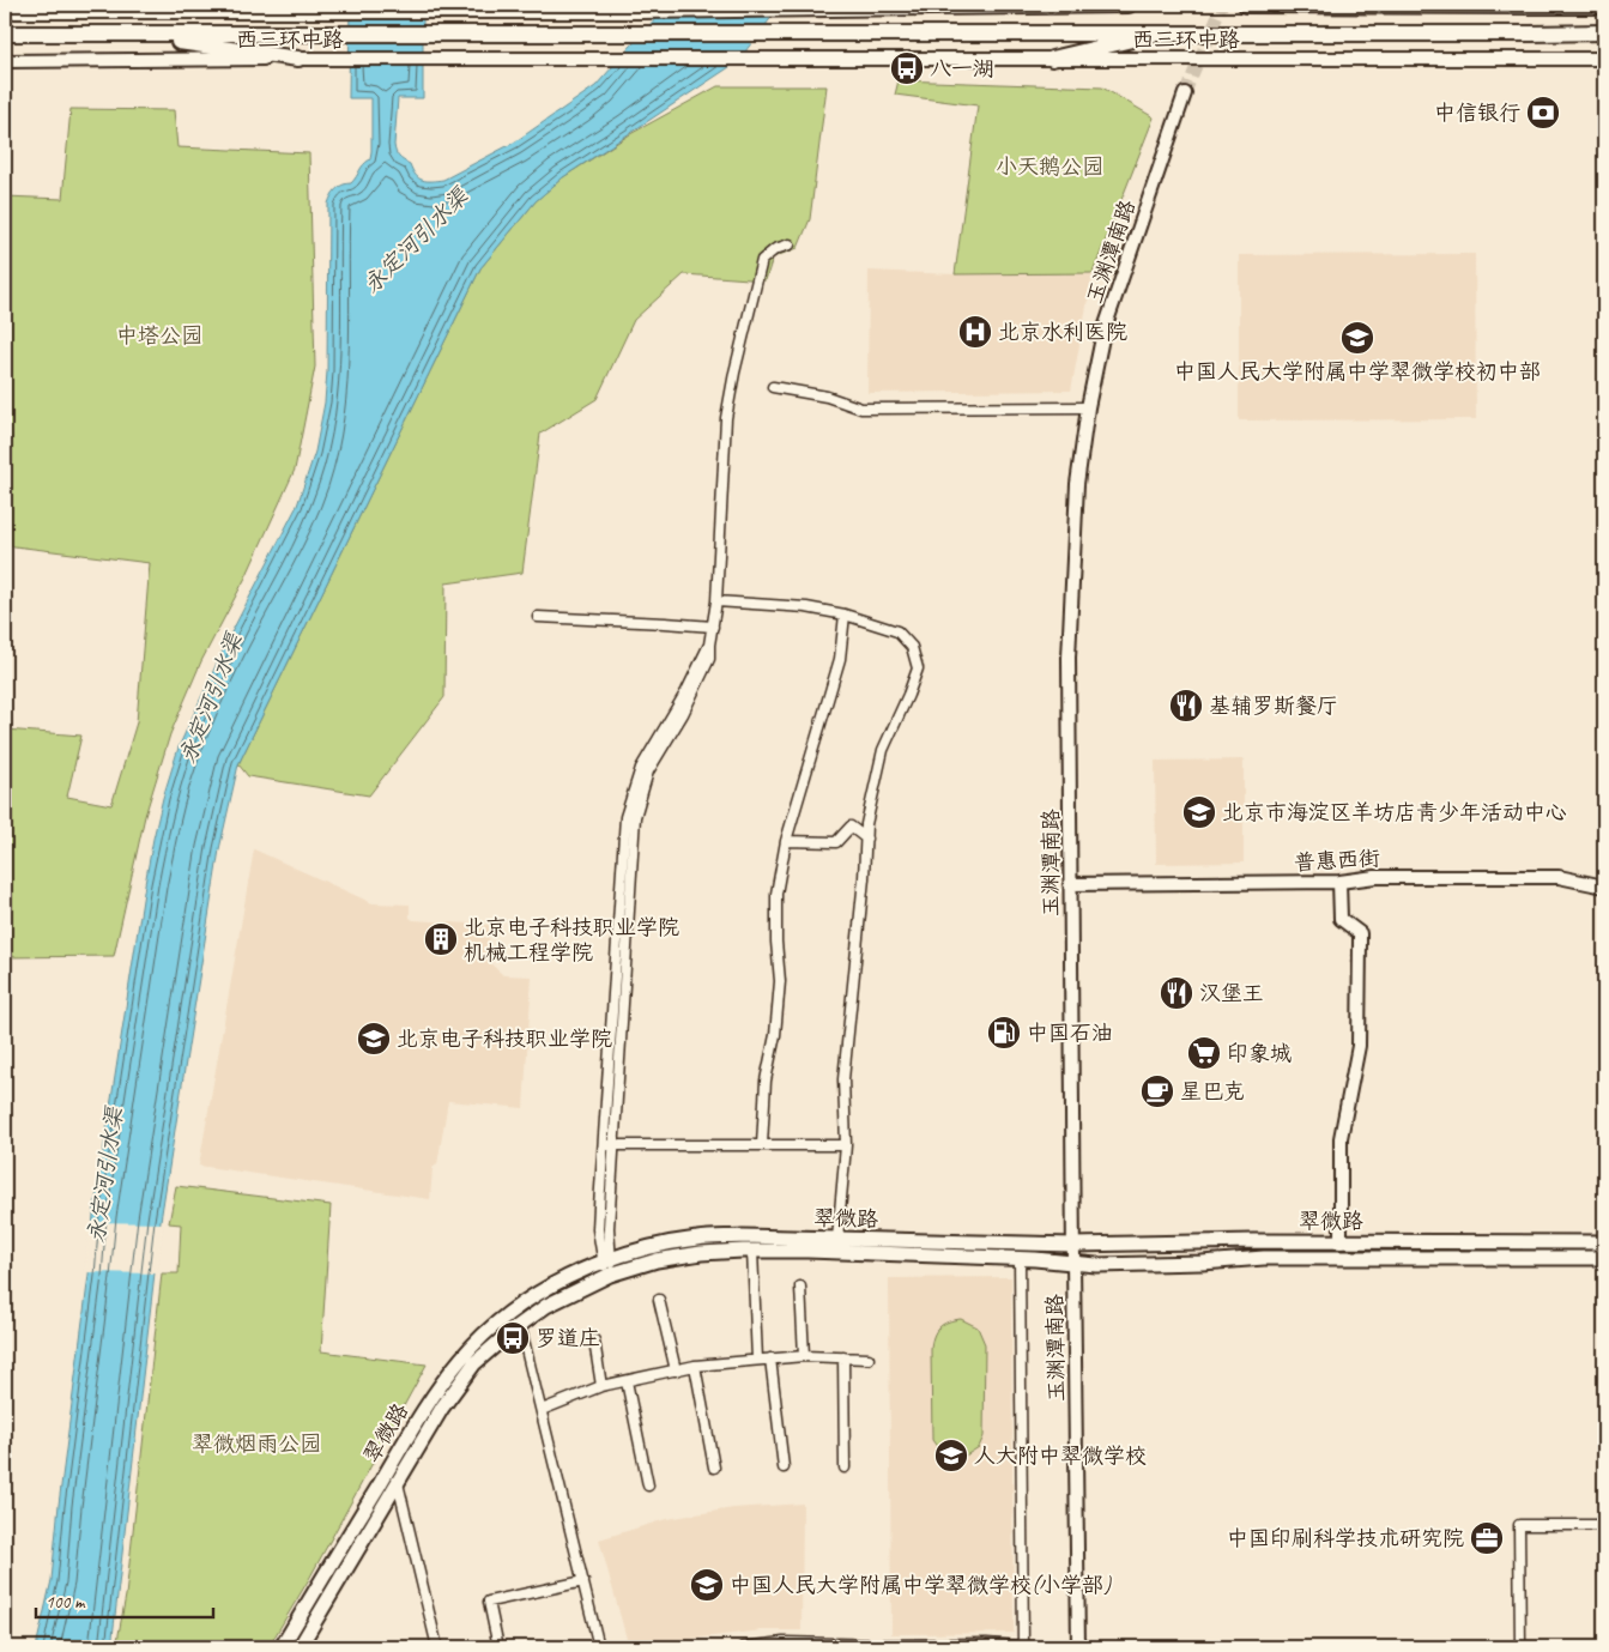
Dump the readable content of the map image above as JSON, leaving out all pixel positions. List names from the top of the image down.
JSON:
{
  "streets": {
    "main road": ["翠微路"],
    "street": ["西三环中路", "玉渊潭南路", "普惠西街"]
  },
  "crossings": [
    ["玉渊潭南路", "普惠西街"],
    ["玉渊潭南路", "翠微路"]
  ],
  "water": ["永定河引水渠"],
  "parks": ["小天鹅公园", "中塔公园", "翠微烟雨公园"],
  "places": {
    "bus stop": ["八一湖", "罗道庄"],
    "bank": ["中信银行"],
    "hospital": ["北京水利医院"],
    "school or university": [
      "中国人民大学附属中学翠微学校初中部",
      "北京市海淀区羊坊店青少年活动中心",
      "北京电子科技职业学院",
      "人大附中翠微学校",
      "中国人民大学附属中学翠微学校(小学部)"
    ],
    "restaurant": ["基辅罗斯餐厅", "汉堡王"],
    "building": ["北京电子科技职业学院 机械工程学院"],
    "fuel station": ["中国石油"],
    "supermarket": ["印象城"],
    "cafe": ["星巴克"],
    "office": ["中国印刷科学技术研究院"]
  },
  "scale_bar": "100 m"
}
